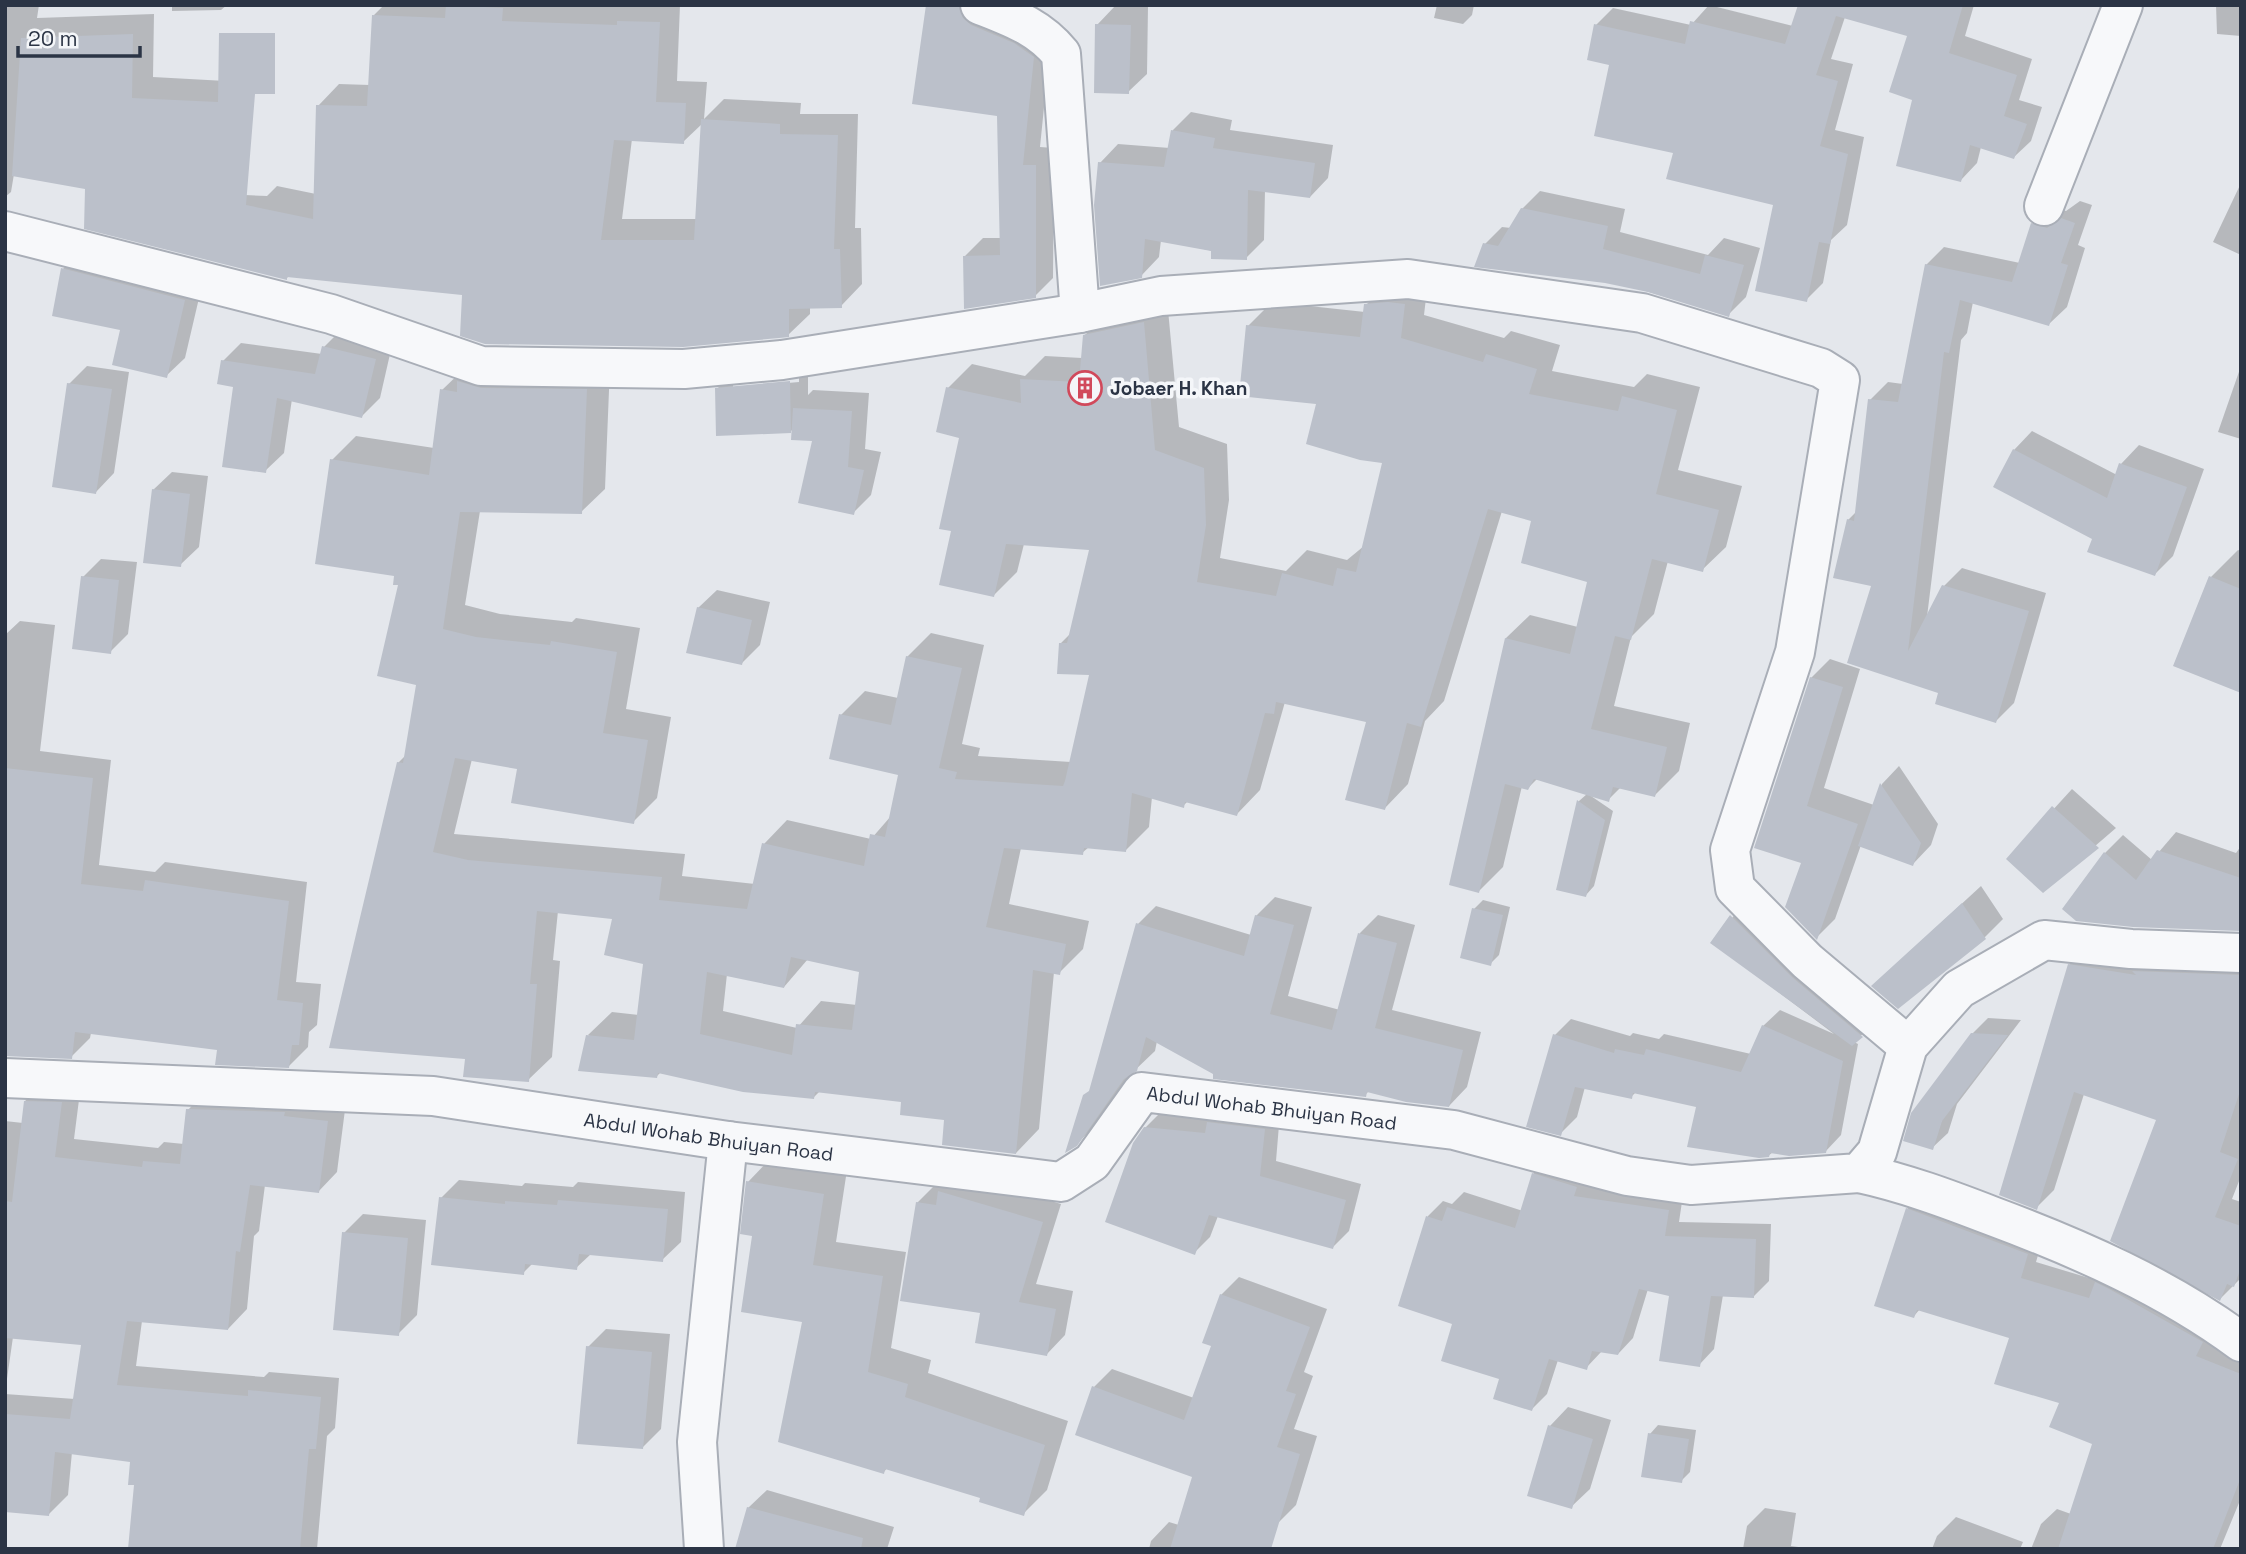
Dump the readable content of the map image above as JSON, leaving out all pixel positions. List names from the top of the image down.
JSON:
{
  "streets": {
    "street": ["Abdul Wohab Bhuiyan Road"]
  },
  "places": {
    "building": ["Jobaer H. Khan"]
  },
  "scale_bar": "20 m"
}
